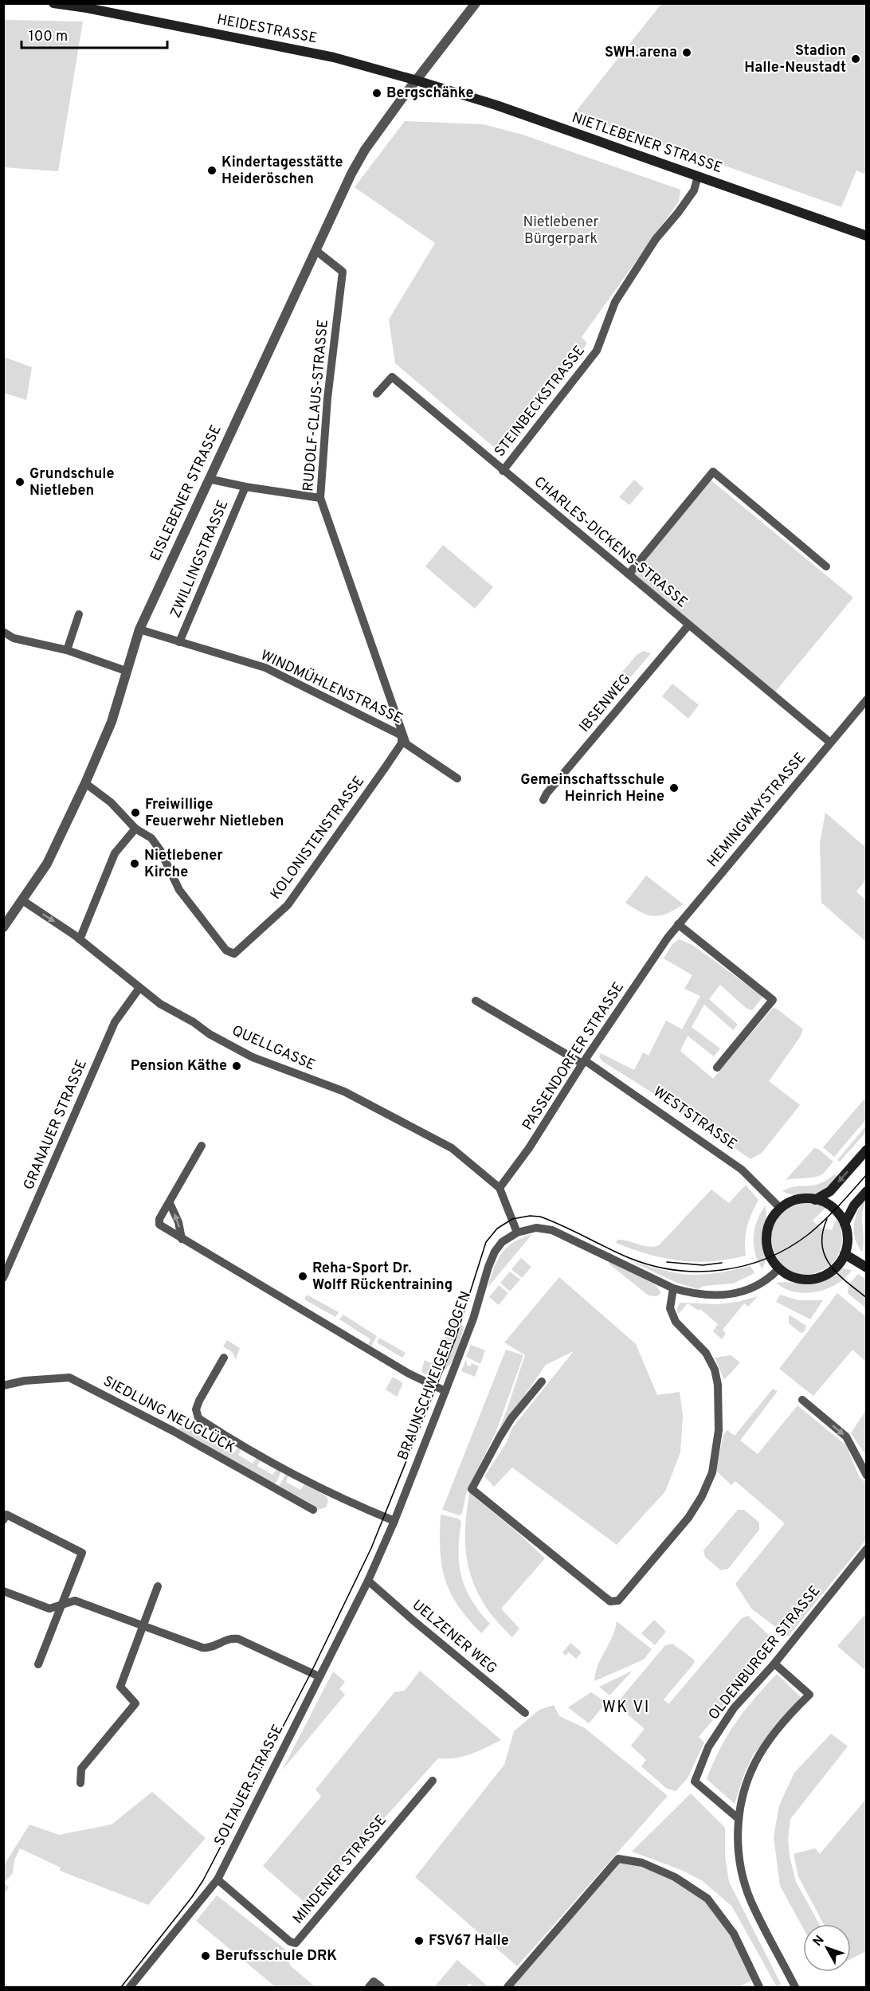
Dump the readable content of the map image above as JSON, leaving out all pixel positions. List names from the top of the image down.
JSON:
{
  "streets": {
    "main road": ["HEIDESTRASSE", "NIETLEBENER STRASSE"],
    "street": [
      "STEINBECKSTRASSE",
      "RUDOLF-CLAUS-STRASSE",
      "EISLEBENER STRASSE",
      "CHARLES-DICKENS-STRASSE",
      "ZWILLINGSTRASSE",
      "WINDMÜHLENSTRASSE",
      "IBSENWEG",
      "HEMINGWAYSTRASSE",
      "KOLONISTENSTRASSE",
      "QUELLGASSE",
      "PASSENDORFER STRASSE",
      "WESTSTRASSE",
      "GRANAUER STRASSE",
      "BRAUNSCHWEIGER BOGEN",
      "SIEDLUNG NEUGLÜCK",
      "UELZENER WEG",
      "OLDENBURGER STRASSE",
      "SOLTAUER STRASSE",
      "MINDENER STRASSE"
    ]
  },
  "crossings": [
    ["HEIDESTRASSE", "NIETLEBENER STRASSE"],
    ["HEIDESTRASSE", "EISLEBENER STRASSE"],
    ["NIETLEBENER STRASSE", "STEINBECKSTRASSE"],
    ["NIETLEBENER STRASSE", "EISLEBENER STRASSE"],
    ["STEINBECKSTRASSE", "CHARLES-DICKENS-STRASSE"],
    ["RUDOLF-CLAUS-STRASSE", "EISLEBENER STRASSE"],
    ["RUDOLF-CLAUS-STRASSE", "WINDMÜHLENSTRASSE"],
    ["RUDOLF-CLAUS-STRASSE", "KOLONISTENSTRASSE"],
    ["EISLEBENER STRASSE", "WINDMÜHLENSTRASSE"],
    ["EISLEBENER STRASSE", "QUELLGASSE"],
    ["CHARLES-DICKENS-STRASSE", "IBSENWEG"],
    ["CHARLES-DICKENS-STRASSE", "HEMINGWAYSTRASSE"],
    ["ZWILLINGSTRASSE", "WINDMÜHLENSTRASSE"],
    ["WINDMÜHLENSTRASSE", "KOLONISTENSTRASSE"],
    ["HEMINGWAYSTRASSE", "PASSENDORFER STRASSE"],
    ["QUELLGASSE", "PASSENDORFER STRASSE"],
    ["QUELLGASSE", "GRANAUER STRASSE"],
    ["PASSENDORFER STRASSE", "WESTSTRASSE"],
    ["BRAUNSCHWEIGER BOGEN", "SIEDLUNG NEUGLÜCK"],
    ["BRAUNSCHWEIGER BOGEN", "UELZENER WEG"],
    ["BRAUNSCHWEIGER BOGEN", "SOLTAUER STRASSE"],
    ["UELZENER WEG", "SOLTAUER STRASSE"],
    ["SOLTAUER STRASSE", "MINDENER STRASSE"]
  ],
  "districts": ["WK VI"],
  "parks": ["Nietlebener Bürgerpark"],
  "places": [
    "SWH.arena",
    "Stadion Halle-Neustadt",
    "Bergschänke",
    "Kindertagesstätte Heideröschen",
    "Grundschule Nietleben",
    "Gemeinschaftsschule Heinrich Heine",
    "Freiwillige Feuerwehr Nietleben",
    "Nietlebener Kirche",
    "Pension Käthe",
    "Reha-Sport Dr. Wolff Rückentraining",
    "FSV67 Halle",
    "Berufsschule DRK"
  ],
  "scale_bar": "100 m",
  "north": "top left"
}
